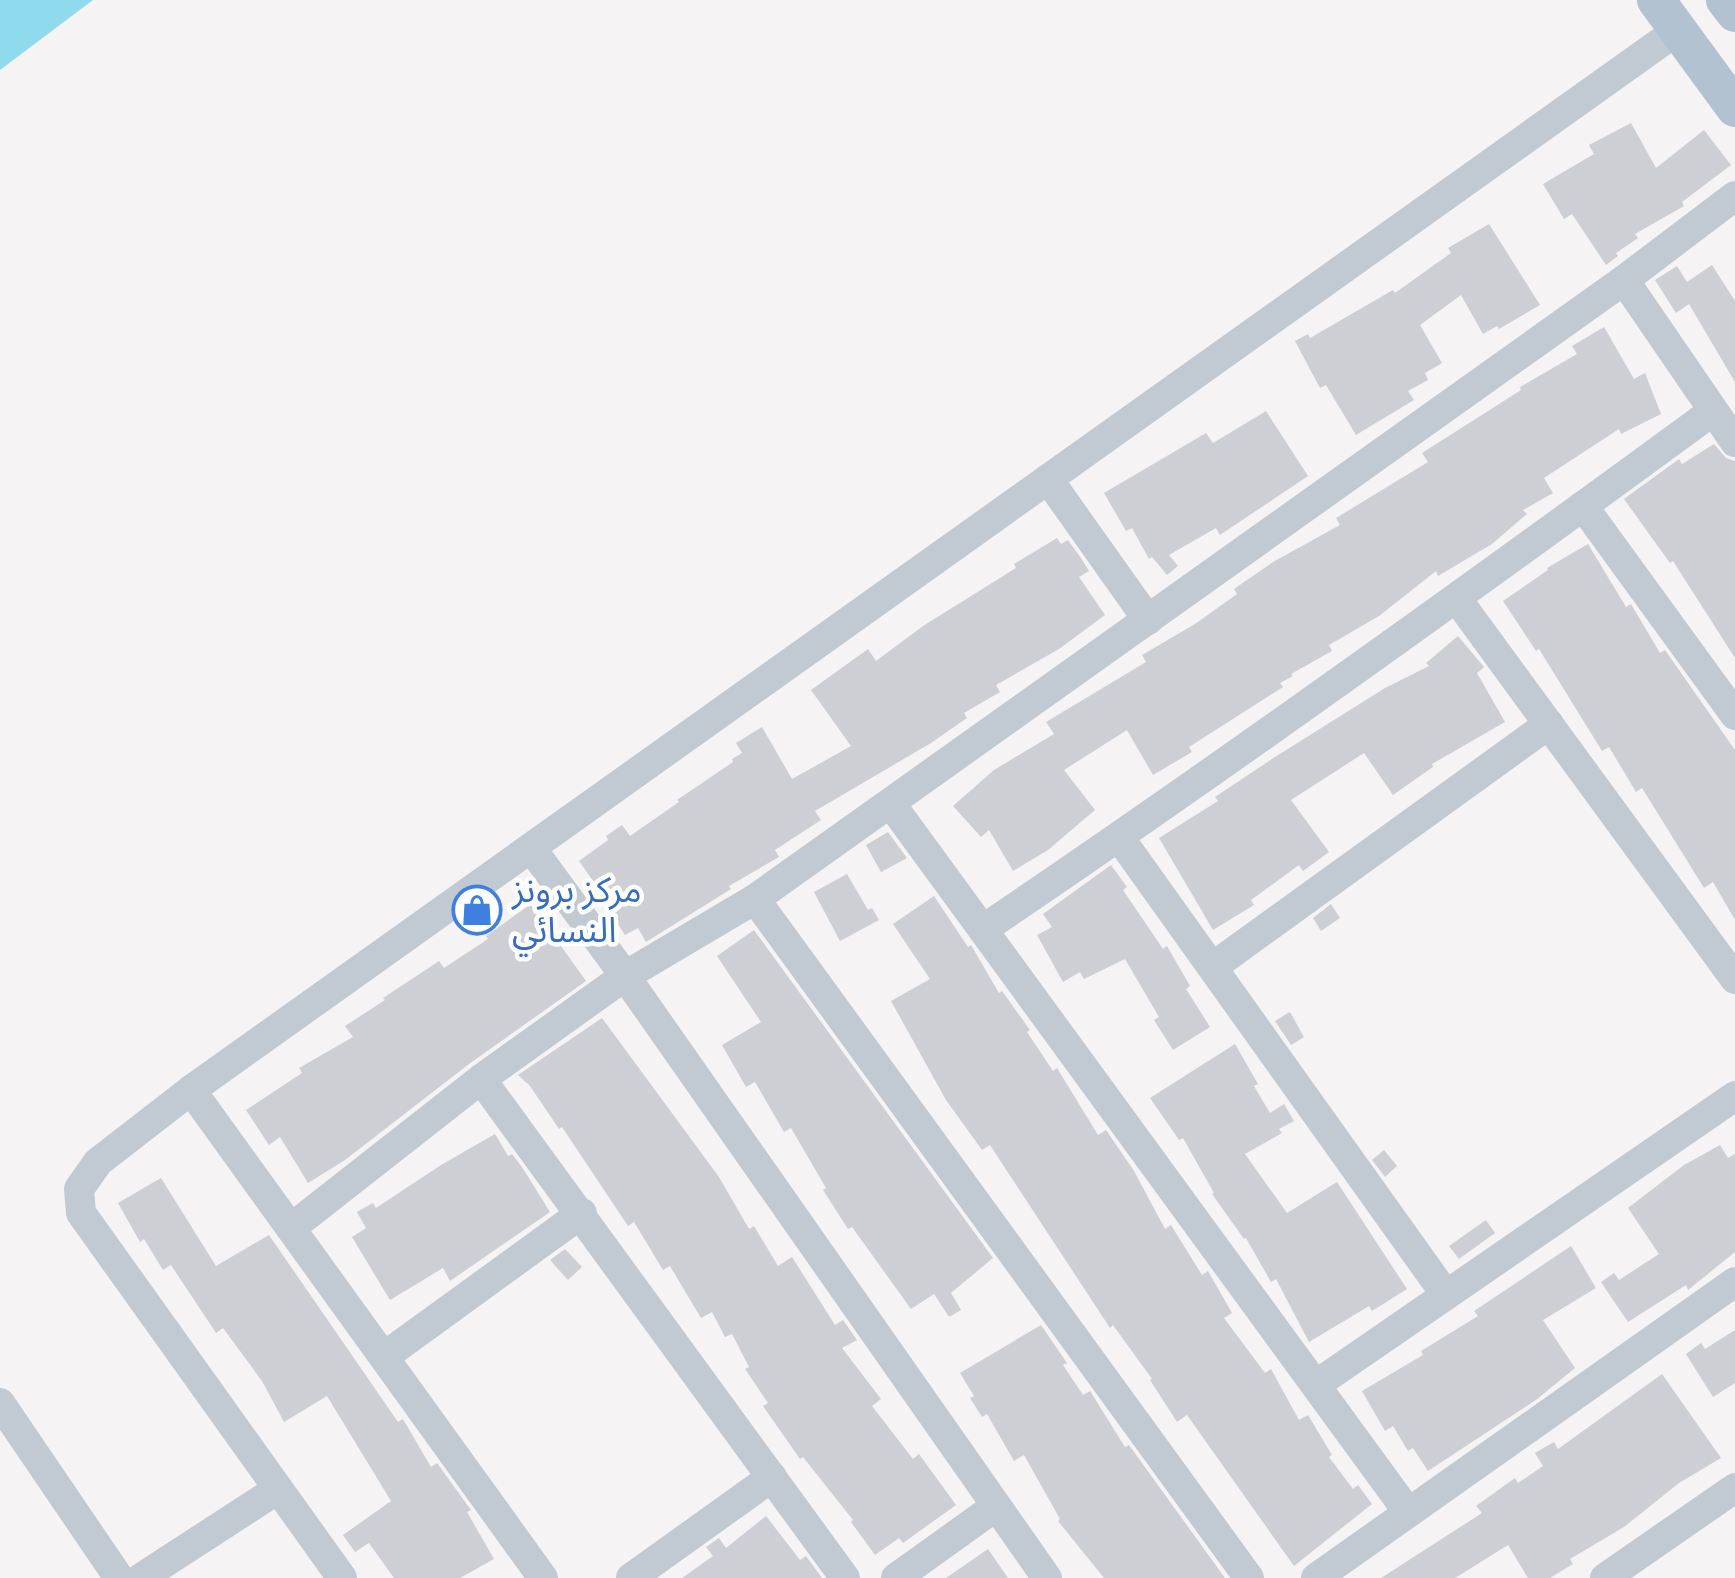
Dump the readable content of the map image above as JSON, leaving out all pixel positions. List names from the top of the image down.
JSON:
{
  "places": {
    "shop": ["مركز برونز النسائي"]
  }
}
